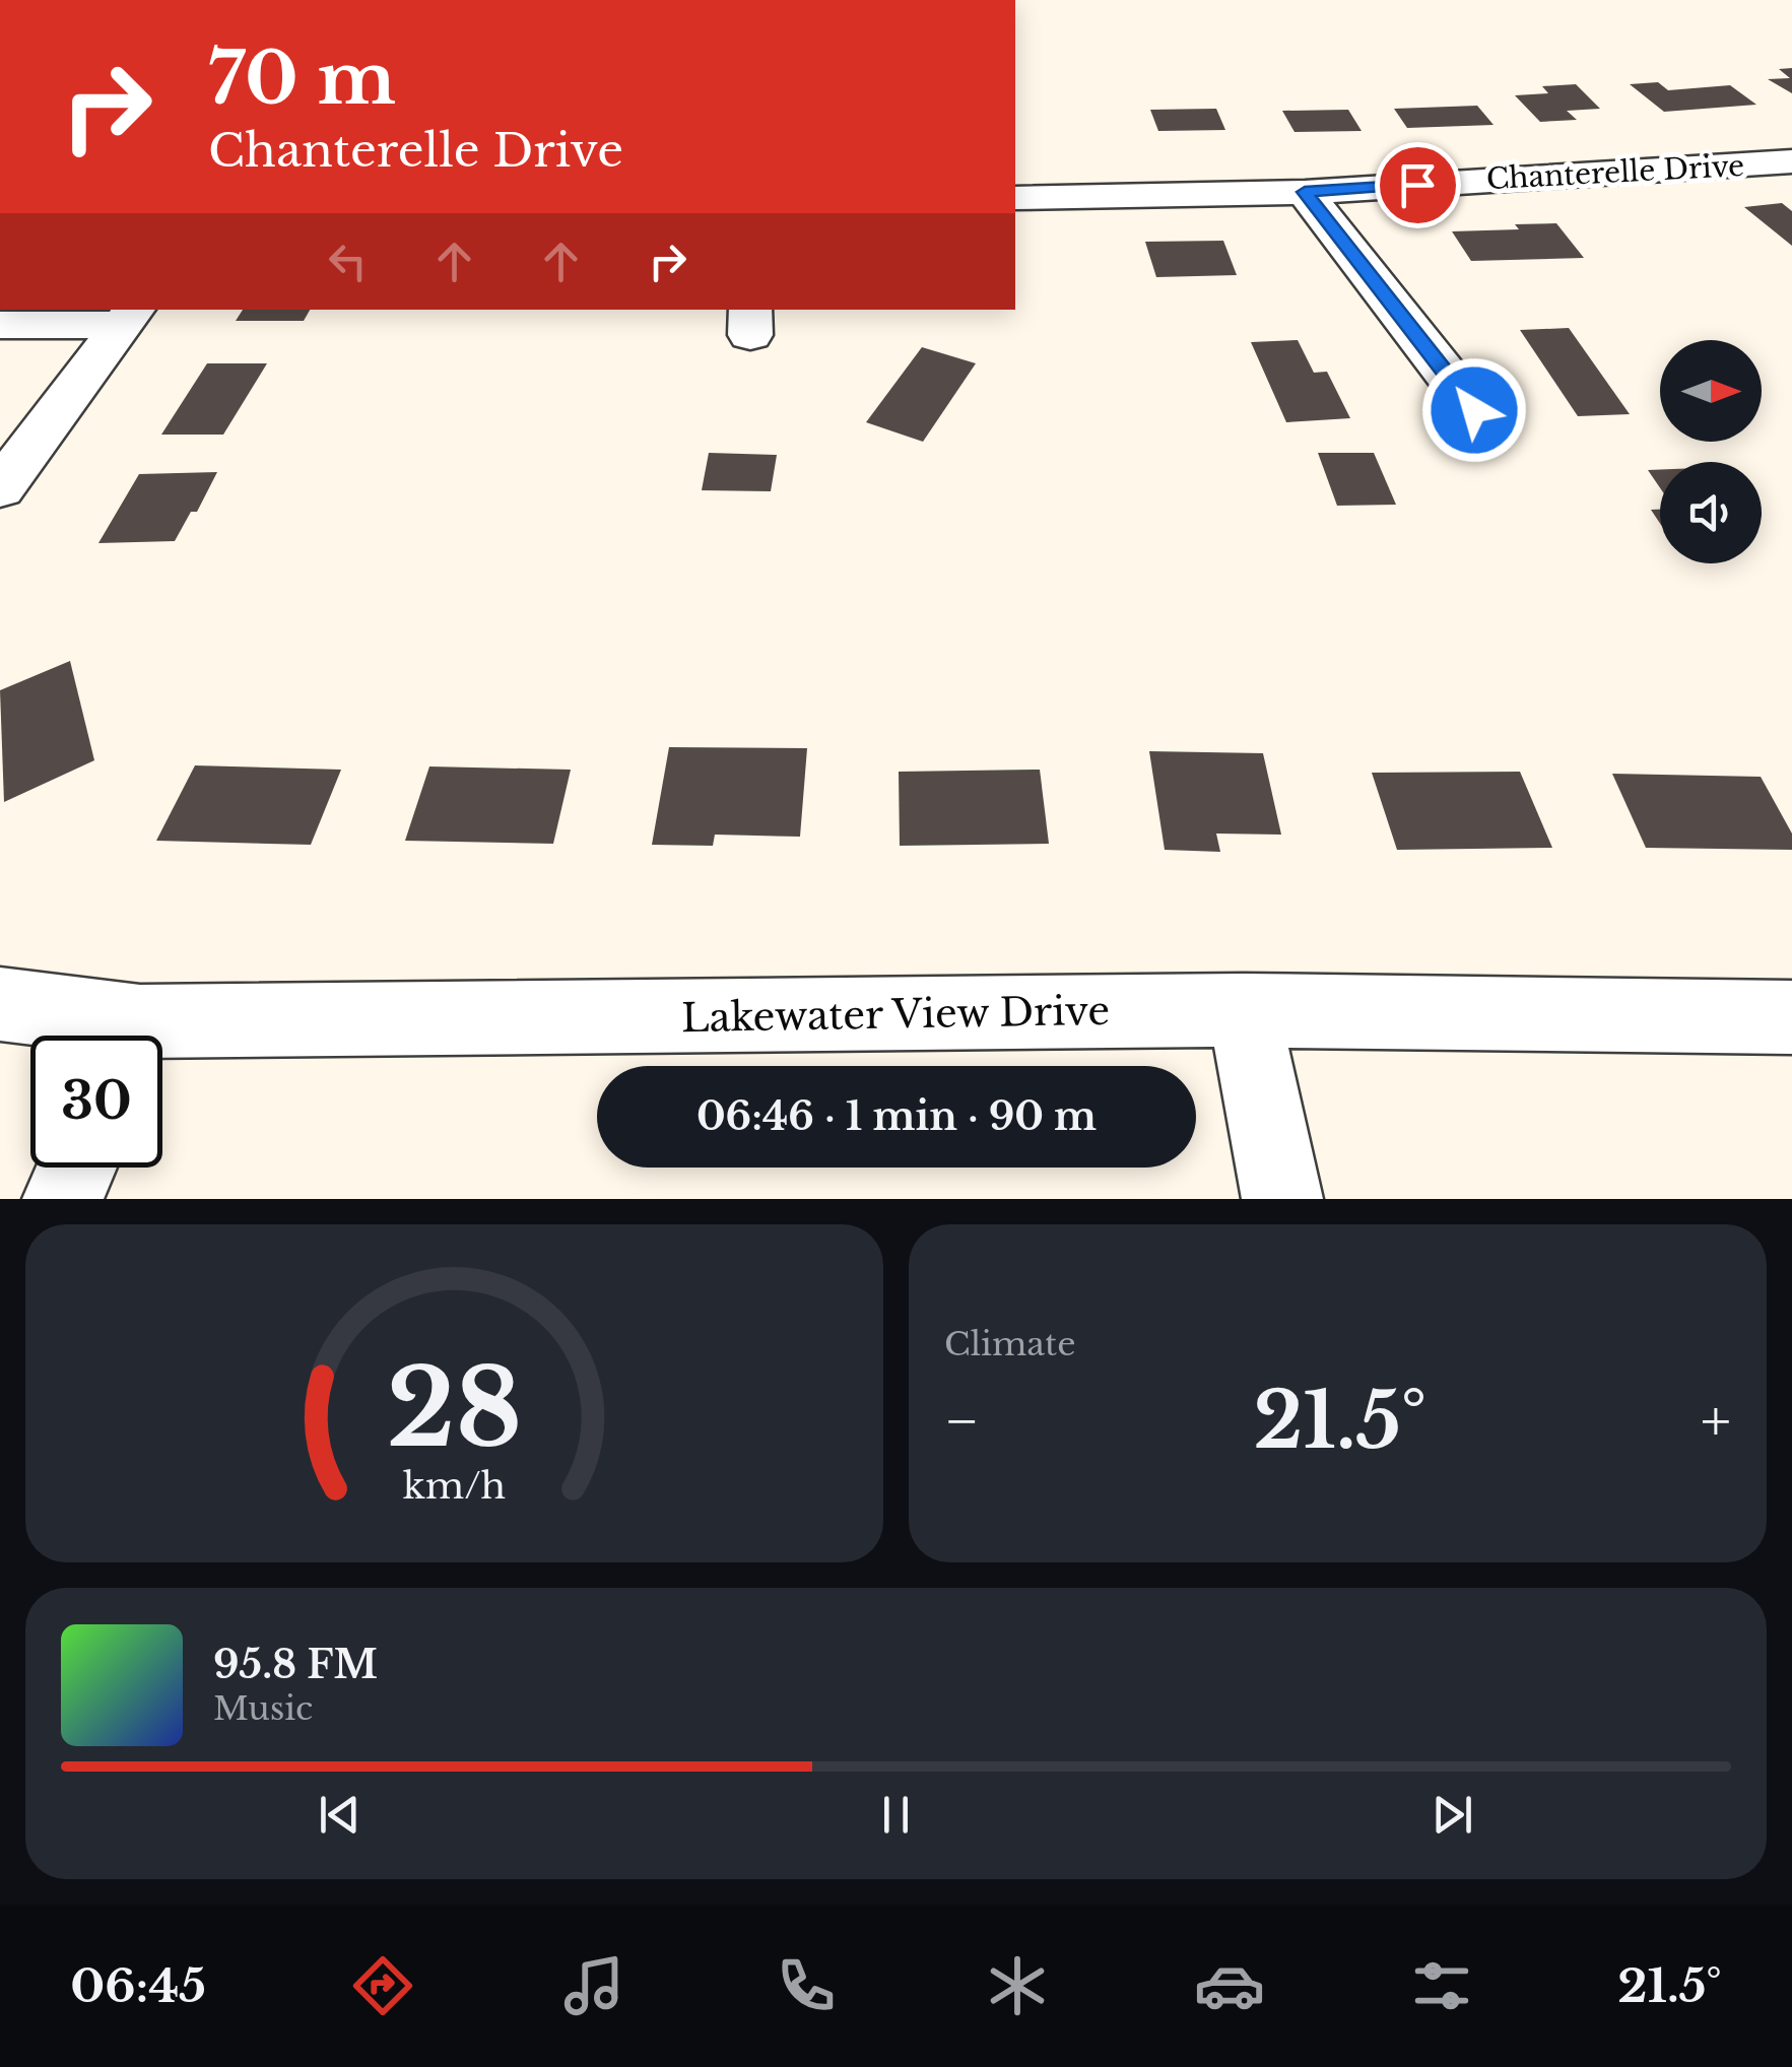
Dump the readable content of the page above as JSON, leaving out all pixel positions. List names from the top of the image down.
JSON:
{
  "streets": {
    "street": ["Chanterelle Drive", "Lakewater View Drive"]
  },
  "north": "right",
  "page": {
    "turn": ["70 m", "Chanterelle Drive"],
    "limit": "30",
    "trip": "06:46 · 1 min · 90 m",
    "tile": "Climate",
    "heat": ["−", "21.5°", "+"],
    "song": ["95.8 FM", "Music"],
    "tabs": ["06:45", "21.5°"],
    "gauge": ["28", "km/h"]
  }
}
